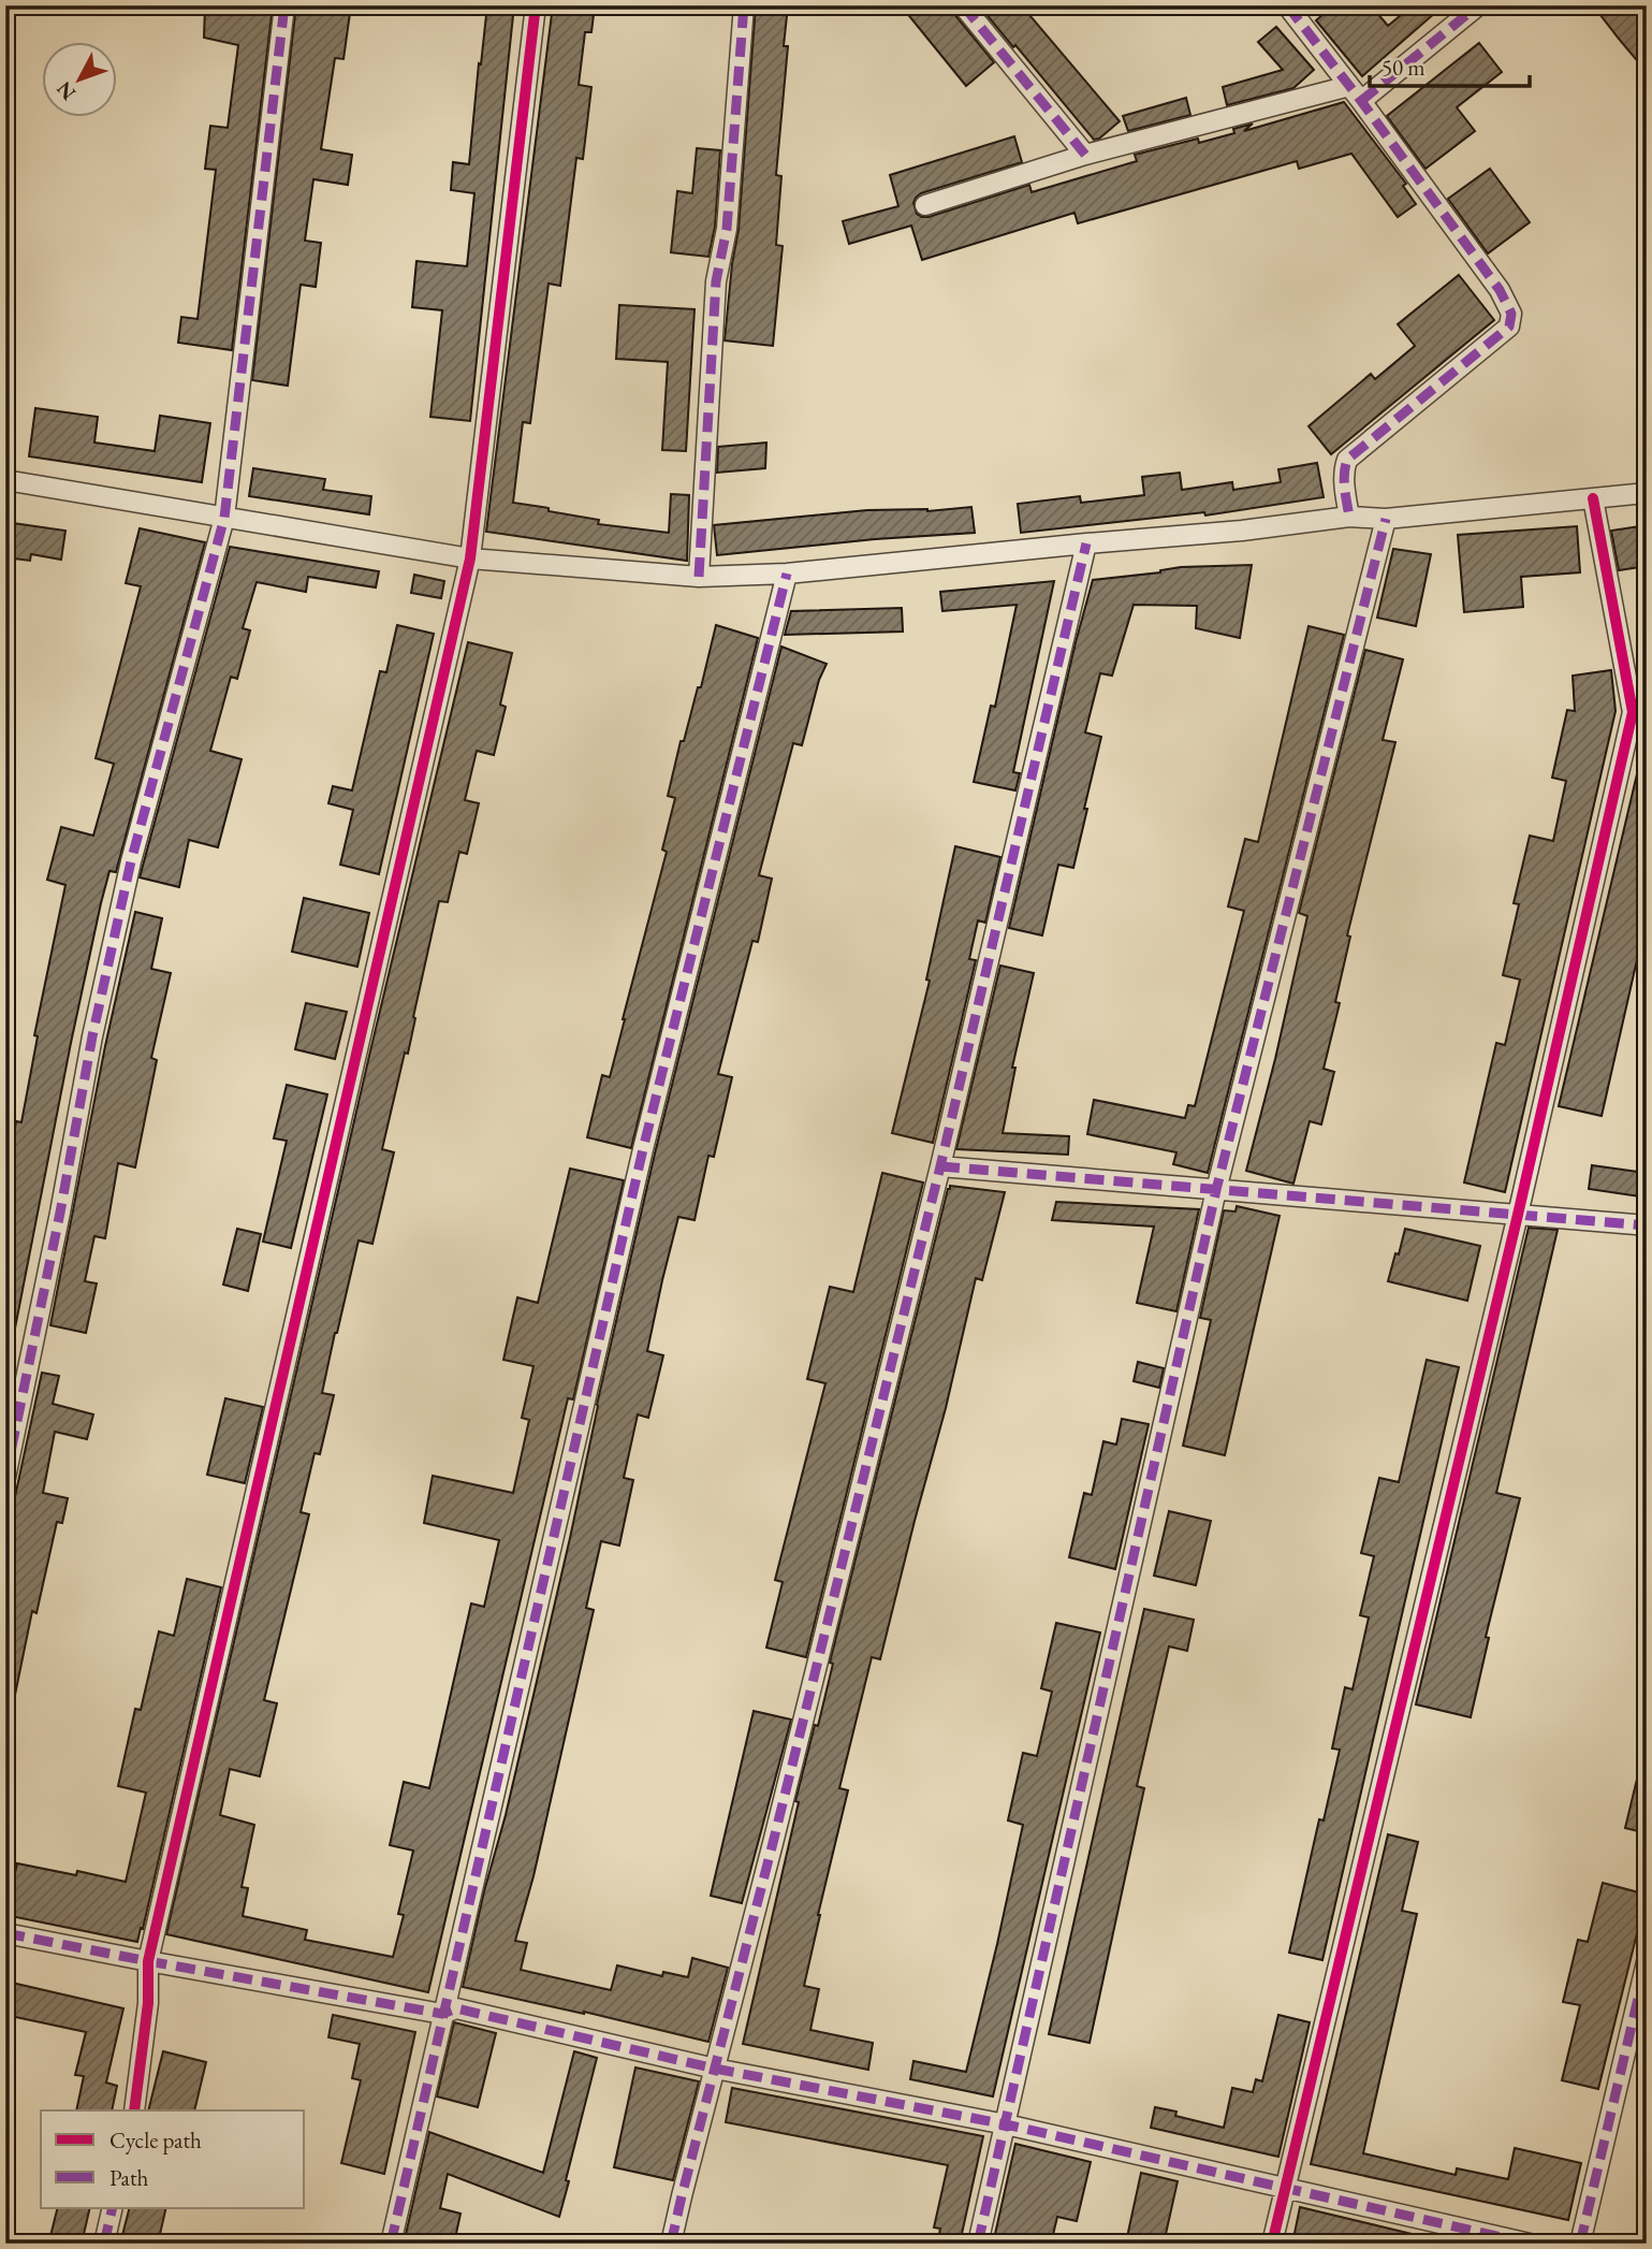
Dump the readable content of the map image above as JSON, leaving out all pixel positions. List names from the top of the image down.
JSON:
{
  "legend": ["Cycle path", "Path"],
  "scale_bar": "50 m",
  "north": "bottom left"
}
